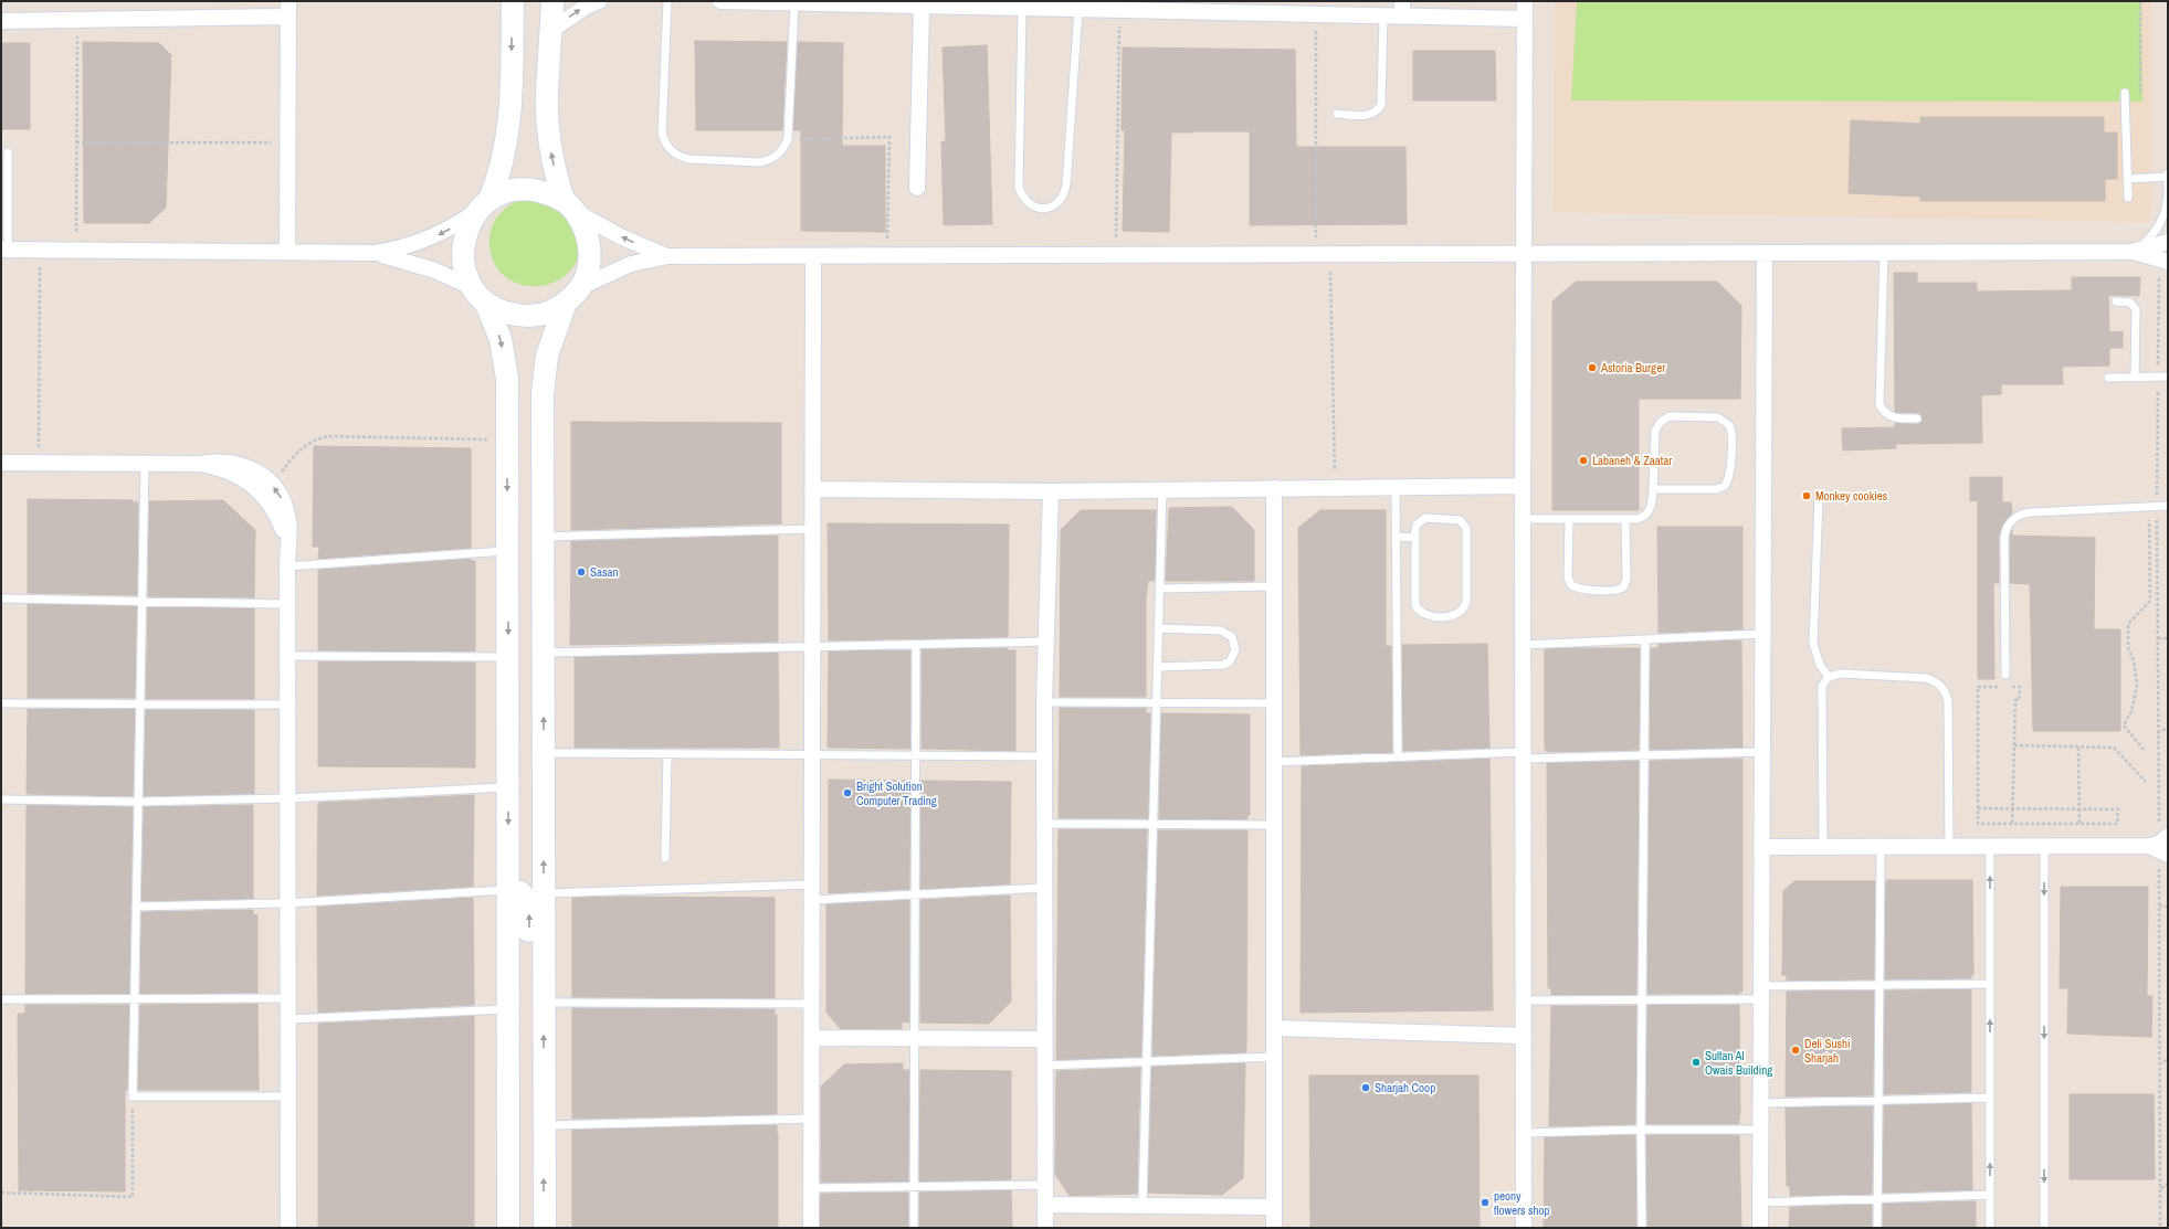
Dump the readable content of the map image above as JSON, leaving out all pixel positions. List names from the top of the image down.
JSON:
{
  "places": [
    "Astoria Burger",
    "Labaneh & Zaatar",
    "Monkey cookies",
    "Sasan",
    "Bright Solution Computer Trading",
    "Deli Sushi Sharjah",
    "Sultan Al Owais Building",
    "Sharjah Coop",
    "peony flowers shop"
  ]
}
